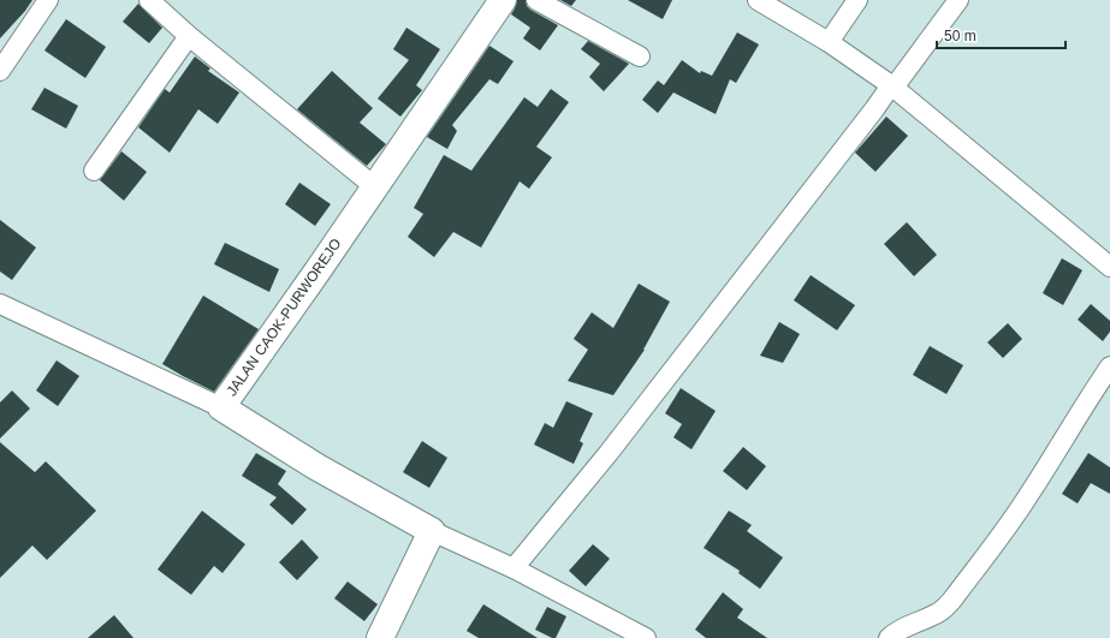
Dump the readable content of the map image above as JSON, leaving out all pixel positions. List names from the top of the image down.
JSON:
{
  "streets": {
    "street": ["JALAN CAOK-PURWOREJO"]
  },
  "scale_bar": "50 m"
}
